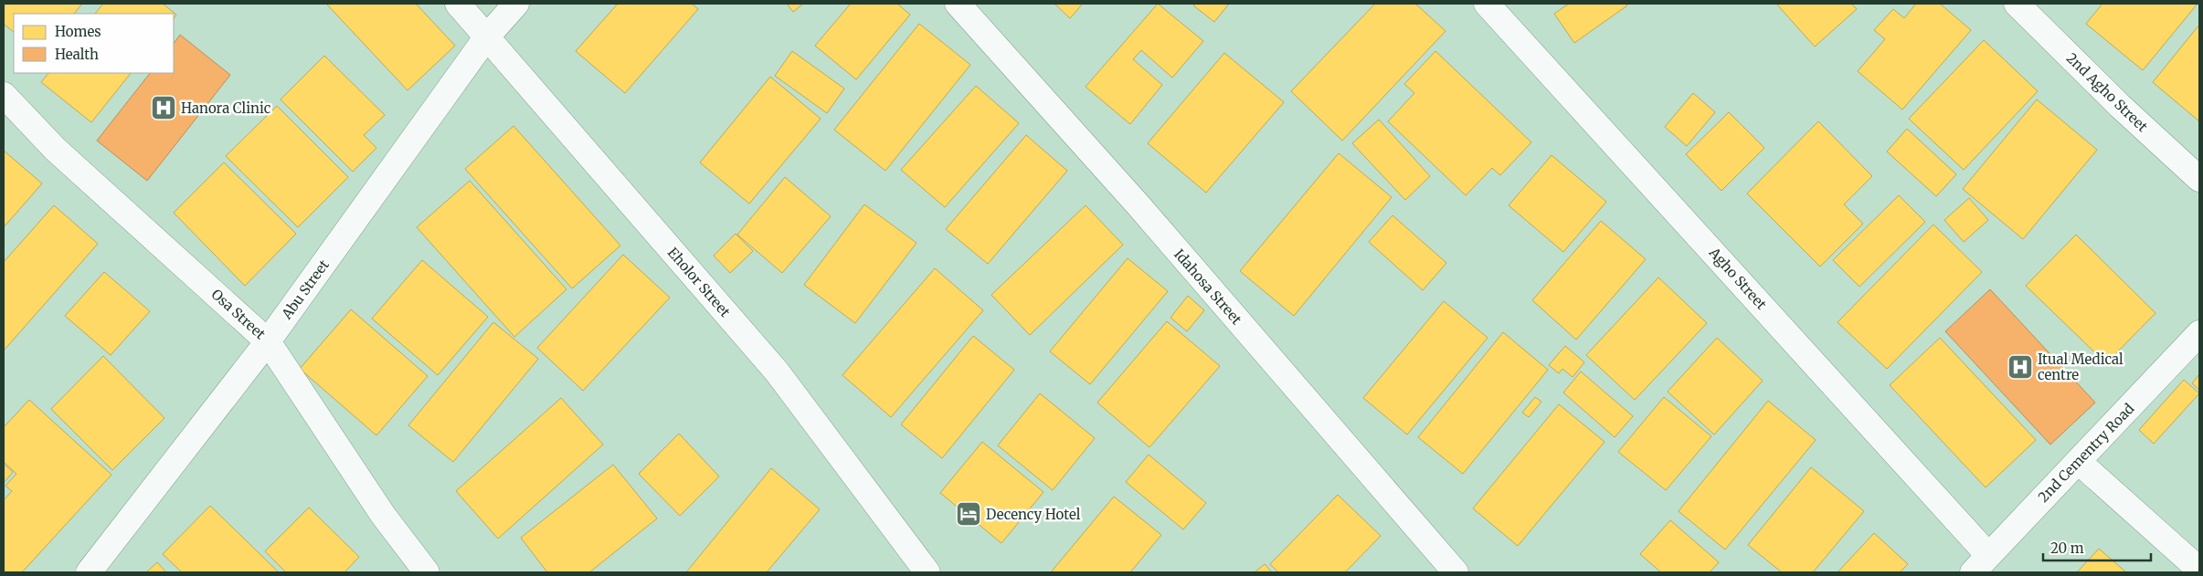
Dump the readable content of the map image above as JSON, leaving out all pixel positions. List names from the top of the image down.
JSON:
{
  "streets": {
    "street": [
      "2nd Agho Street",
      "Agho Street",
      "Eholor Street",
      "Idahosa Street",
      "Abu Street",
      "Osa Street",
      "2nd Cementry Road"
    ]
  },
  "crossings": [
    ["Agho Street", "2nd Cementry Road"],
    ["Eholor Street", "Abu Street"],
    ["Abu Street", "Osa Street"]
  ],
  "places": {
    "hospital": ["Hanora Clinic", "Itual Medical centre"],
    "hotel": ["Decency Hotel"]
  },
  "legend": ["Homes", "Health"],
  "scale_bar": "20 m"
}
